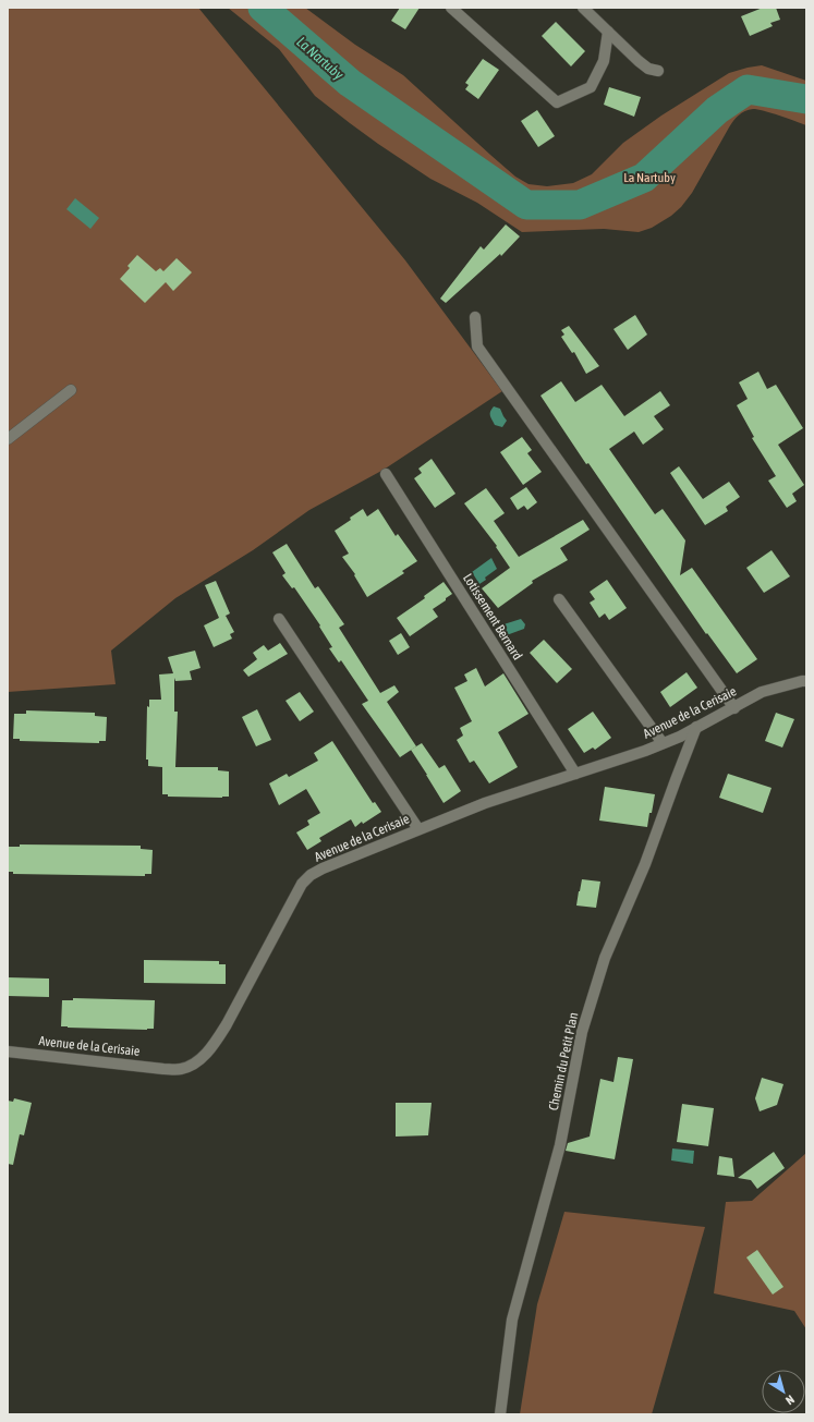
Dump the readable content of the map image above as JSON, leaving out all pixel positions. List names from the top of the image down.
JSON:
{
  "streets": {
    "street": ["Lotissement Bernard", "Avenue de la Cerisaie", "Chemin du Petit Plan"]
  },
  "crossings": [
    ["Lotissement Bernard", "Avenue de la Cerisaie"],
    ["Avenue de la Cerisaie", "Chemin du Petit Plan"]
  ],
  "water": ["La Nartuby"],
  "parks": ["La Nartuby"],
  "north": "bottom right"
}
